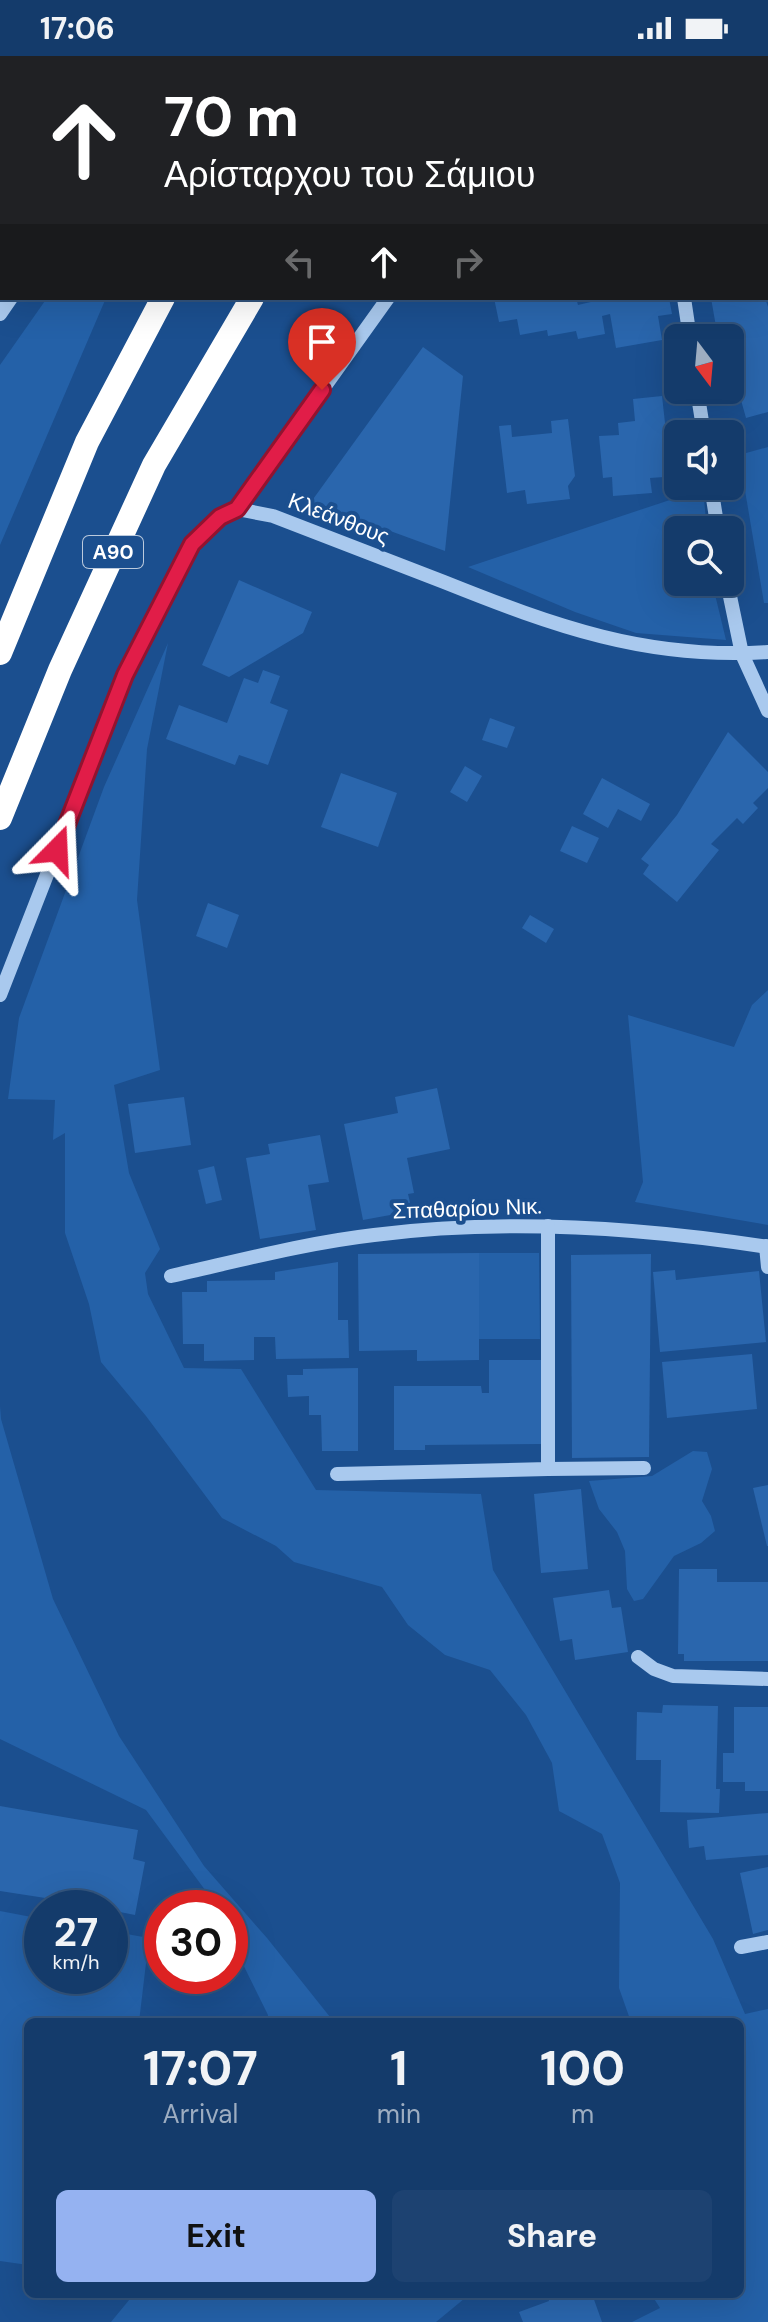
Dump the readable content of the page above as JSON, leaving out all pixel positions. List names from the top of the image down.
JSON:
{
  "streets": {
    "highway": ["Α90"],
    "street": ["Κλεάνθους", "Σπαθαρίου Νικ."]
  },
  "north": "bottom",
  "page": {
    "status": "17:06",
    "turn": ["70 m", "Αρίσταρχου του Σάμιου"],
    "speed": "27 km/h",
    "limit": "30",
    "eta": [
      "17:07",
      "Arrival",
      "1",
      "min",
      "100",
      "m"
    ],
    "buttons": ["Exit", "Share"]
  }
}
